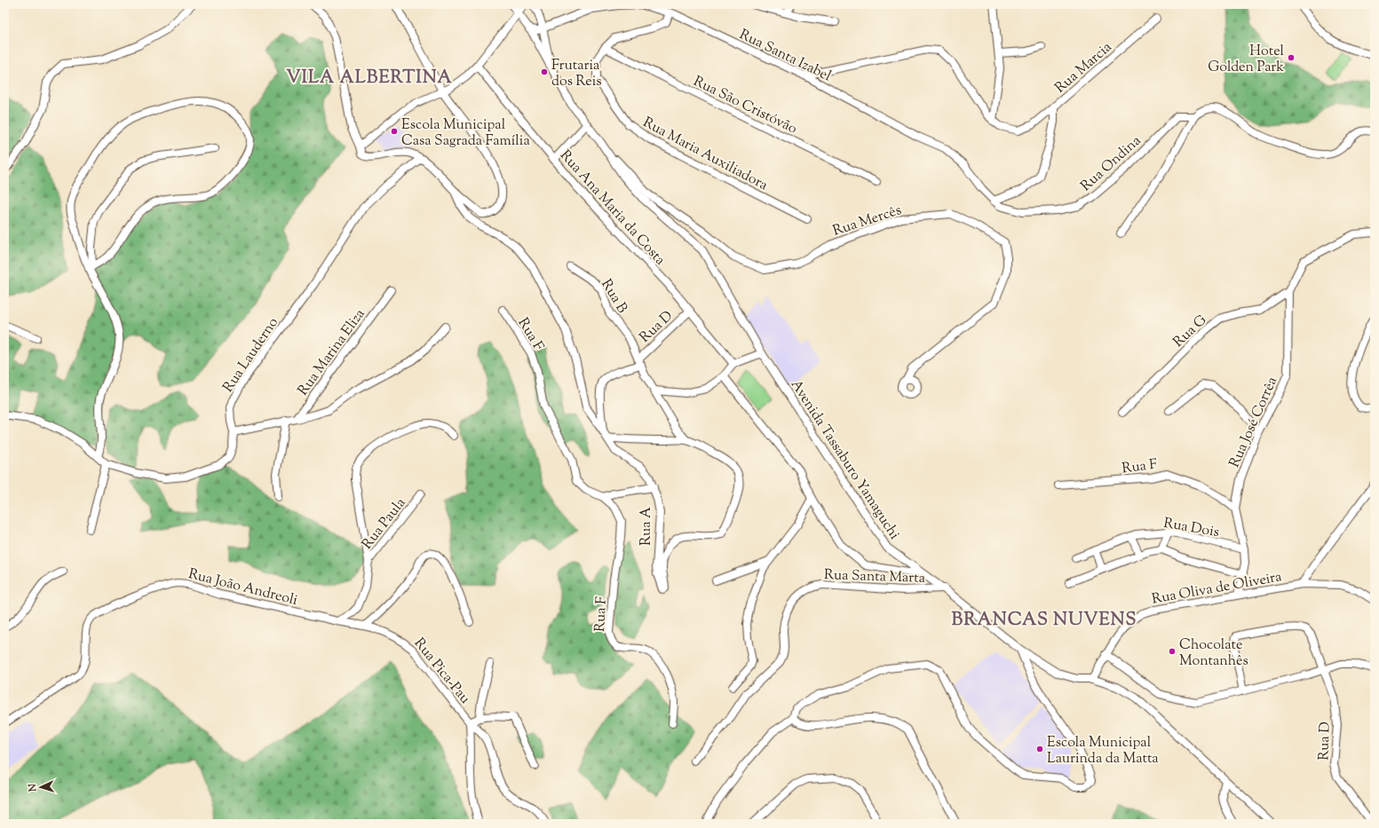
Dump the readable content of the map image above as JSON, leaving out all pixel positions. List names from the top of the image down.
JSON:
{
  "streets": {
    "street": [
      "Rua Santa Izabel",
      "Rua Marcia",
      "Rua São Cristóvão",
      "Rua Maria Auxiliadora",
      "Rua Ondina",
      "Rua Ana Maria da Costa",
      "Rua Mercês",
      "Rua B",
      "Rua D",
      "Rua G",
      "Rua F",
      "Rua Marina Eliza",
      "Rua Lauderno",
      "Rua José Corrêa",
      "Avenida Tassaburo Yamaguchi",
      "Rua Paula",
      "Rua A",
      "Rua Dois",
      "Rua Santa Marta",
      "Rua João Andreoli",
      "Rua Oliva de Oliveira",
      "Rua Pica-Pau"
    ]
  },
  "crossings": [
    ["Rua Santa Izabel", "Rua Marcia"],
    ["Rua Santa Izabel", "Rua Maria Auxiliadora"],
    ["Rua Santa Izabel", "Rua Ondina"],
    ["Rua Marcia", "Rua Ondina"],
    ["Rua São Cristóvão", "Rua Maria Auxiliadora"],
    ["Rua Ana Maria da Costa", "Rua D"],
    ["Rua Mercês", "Avenida Tassaburo Yamaguchi"],
    ["Rua B", "Rua D"],
    ["Rua B", "Rua A"],
    ["Rua D", "Rua A"],
    ["Rua G", "Rua José Corrêa"],
    ["Rua F", "Rua José Corrêa"],
    ["Rua José Corrêa", "Rua Dois"],
    ["Rua José Corrêa", "Rua Oliva de Oliveira"],
    ["Avenida Tassaburo Yamaguchi", "Rua Santa Marta"],
    ["Avenida Tassaburo Yamaguchi", "Rua Oliva de Oliveira"],
    ["Rua Paula", "Rua João Andreoli"],
    ["Rua João Andreoli", "Rua Pica-Pau"]
  ],
  "districts": ["VILA ALBERTINA", "BRANCAS NUVENS"],
  "places": [
    "Hotel Golden Park",
    "Frutaria dos Reis",
    "Escola Municipal Casa Sagrada Família",
    "Chocolate Montanhês",
    "Escola Municipal Laurinda da Matta"
  ],
  "north": "left"
}
